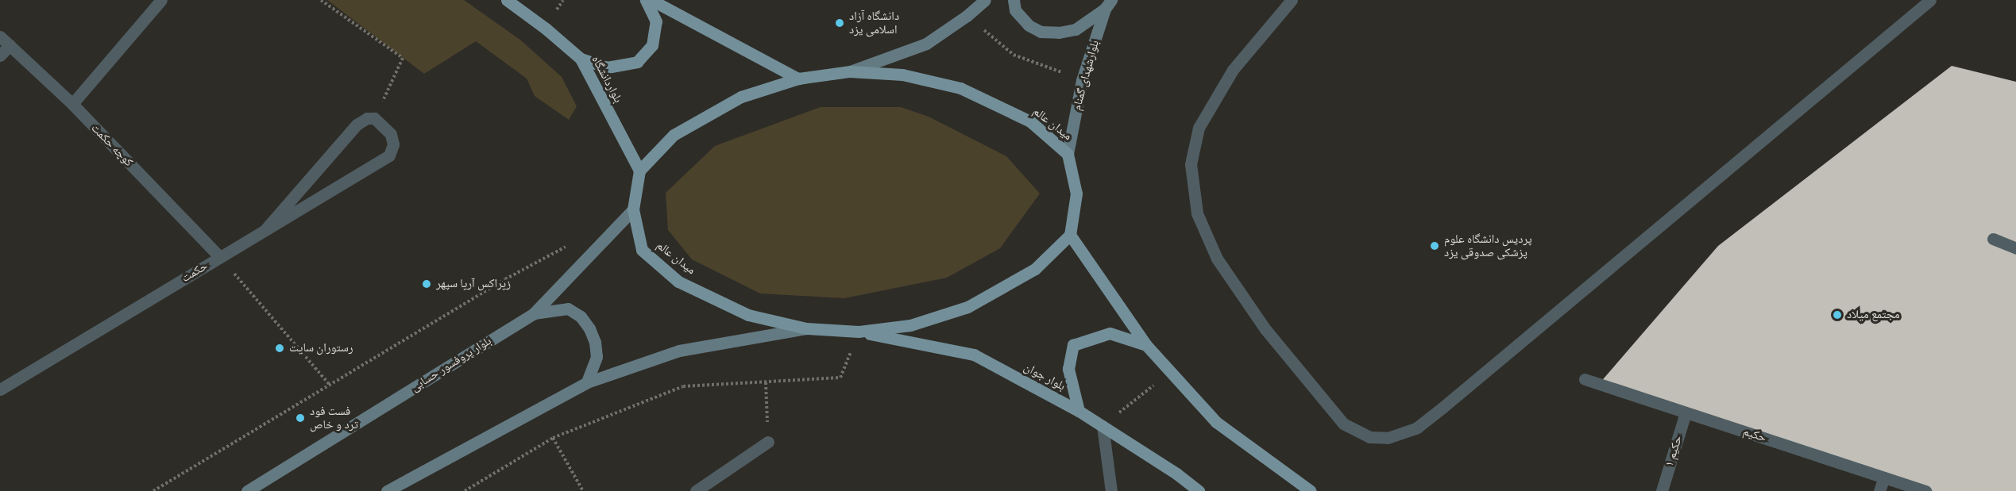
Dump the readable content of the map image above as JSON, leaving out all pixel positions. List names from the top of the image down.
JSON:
{
  "streets": {
    "main road": [
      "بلوارشهدای گمنام",
      "بلواردانشگاه",
      "میدان عالم",
      "بلوار پروفسور حسابی",
      "بلوار جوان"
    ],
    "street": [
      "کوچه حکمت",
      "حکمت",
      "حکیم",
      "حکیم ۱"
    ]
  },
  "crossings": [
    ["بلوارشهدای گمنام", "میدان عالم"],
    ["بلواردانشگاه", "میدان عالم"],
    ["میدان عالم", "بلوار پروفسور حسابی"],
    ["میدان عالم", "بلوار جوان"],
    ["کوچه حکمت", "حکمت"],
    ["حکیم", "حکیم ۱"]
  ],
  "places": [
    "دانشگاه آزاد اسلامی یزد",
    "پردیس دانشگاه علوم پزشکی صدوقی یزد",
    "زیراکس آریا سپهر",
    "مجتمع میلاد",
    "رستوران سایت",
    "فست فود ترد و خاص"
  ]
}
